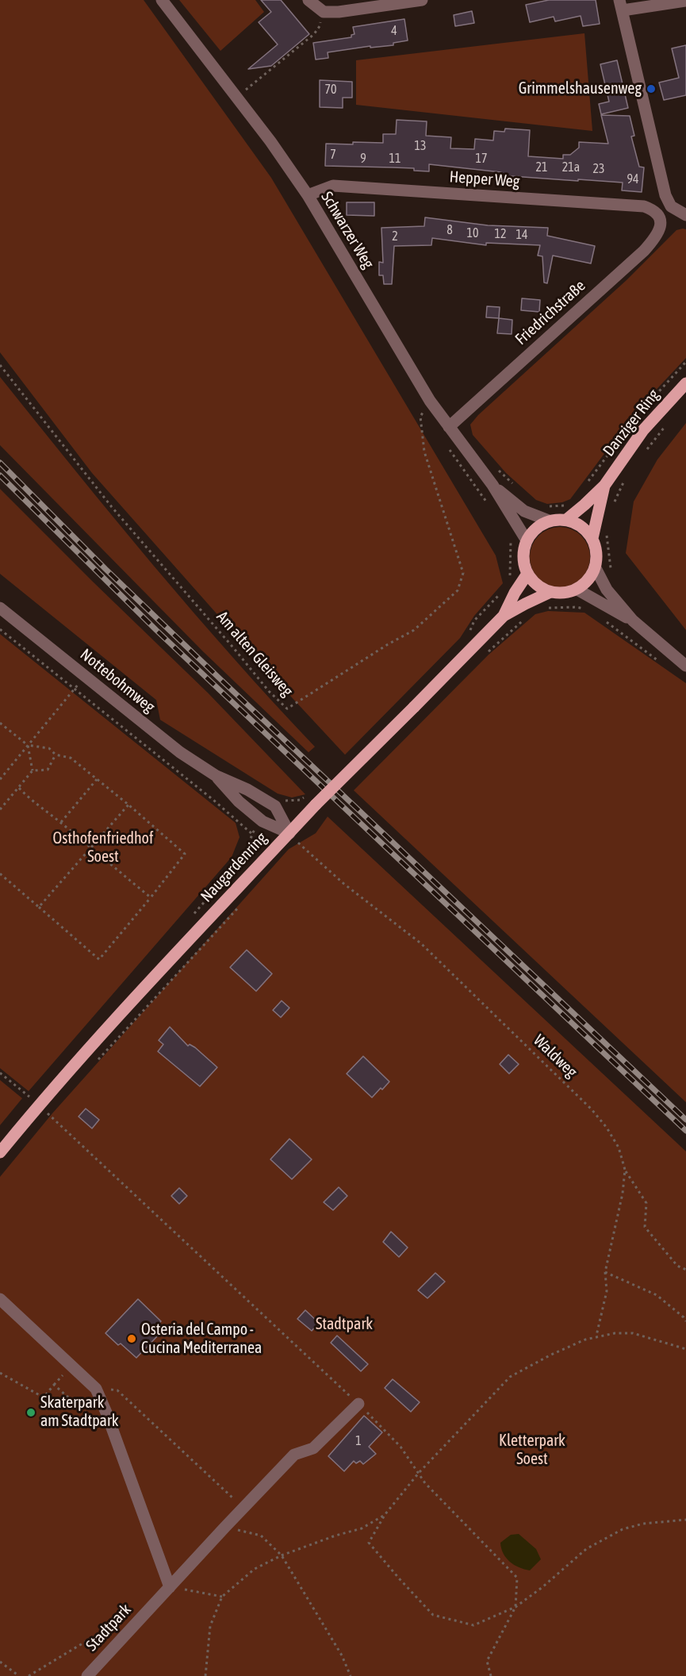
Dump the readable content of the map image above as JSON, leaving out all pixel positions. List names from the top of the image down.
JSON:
{
  "streets": {
    "main road": ["Danziger Ring", "Naugardenring"],
    "street": [
      "Hepper Weg",
      "Schwarzer Weg",
      "Friedrichstraße",
      "Nottebohmweg",
      "Stadtpark"
    ],
    "path": ["Am alten Gleisweg", "Waldweg"]
  },
  "crossings": [
    ["Hepper Weg", "Schwarzer Weg"],
    ["Hepper Weg", "Friedrichstraße"],
    ["Schwarzer Weg", "Friedrichstraße"],
    ["Schwarzer Weg", "Danziger Ring"],
    ["Schwarzer Weg", "Am alten Gleisweg"],
    ["Schwarzer Weg", "Naugardenring"],
    ["Danziger Ring", "Naugardenring"],
    ["Nottebohmweg", "Naugardenring"]
  ],
  "parks": ["Osthofenfriedhof Soest", "Stadtpark", "Kletterpark Soest"],
  "places": ["Grimmelshausenweg", "Osteria del Campo - Cucina Mediterranea", "Skaterpark am Stadtpark"],
  "house_numbers": [
    "4",
    "70",
    "13",
    "7",
    "9",
    "11",
    "17",
    "21",
    "21a",
    "23",
    "94",
    "8",
    "10",
    "12",
    "14",
    "2",
    "1"
  ]
}
